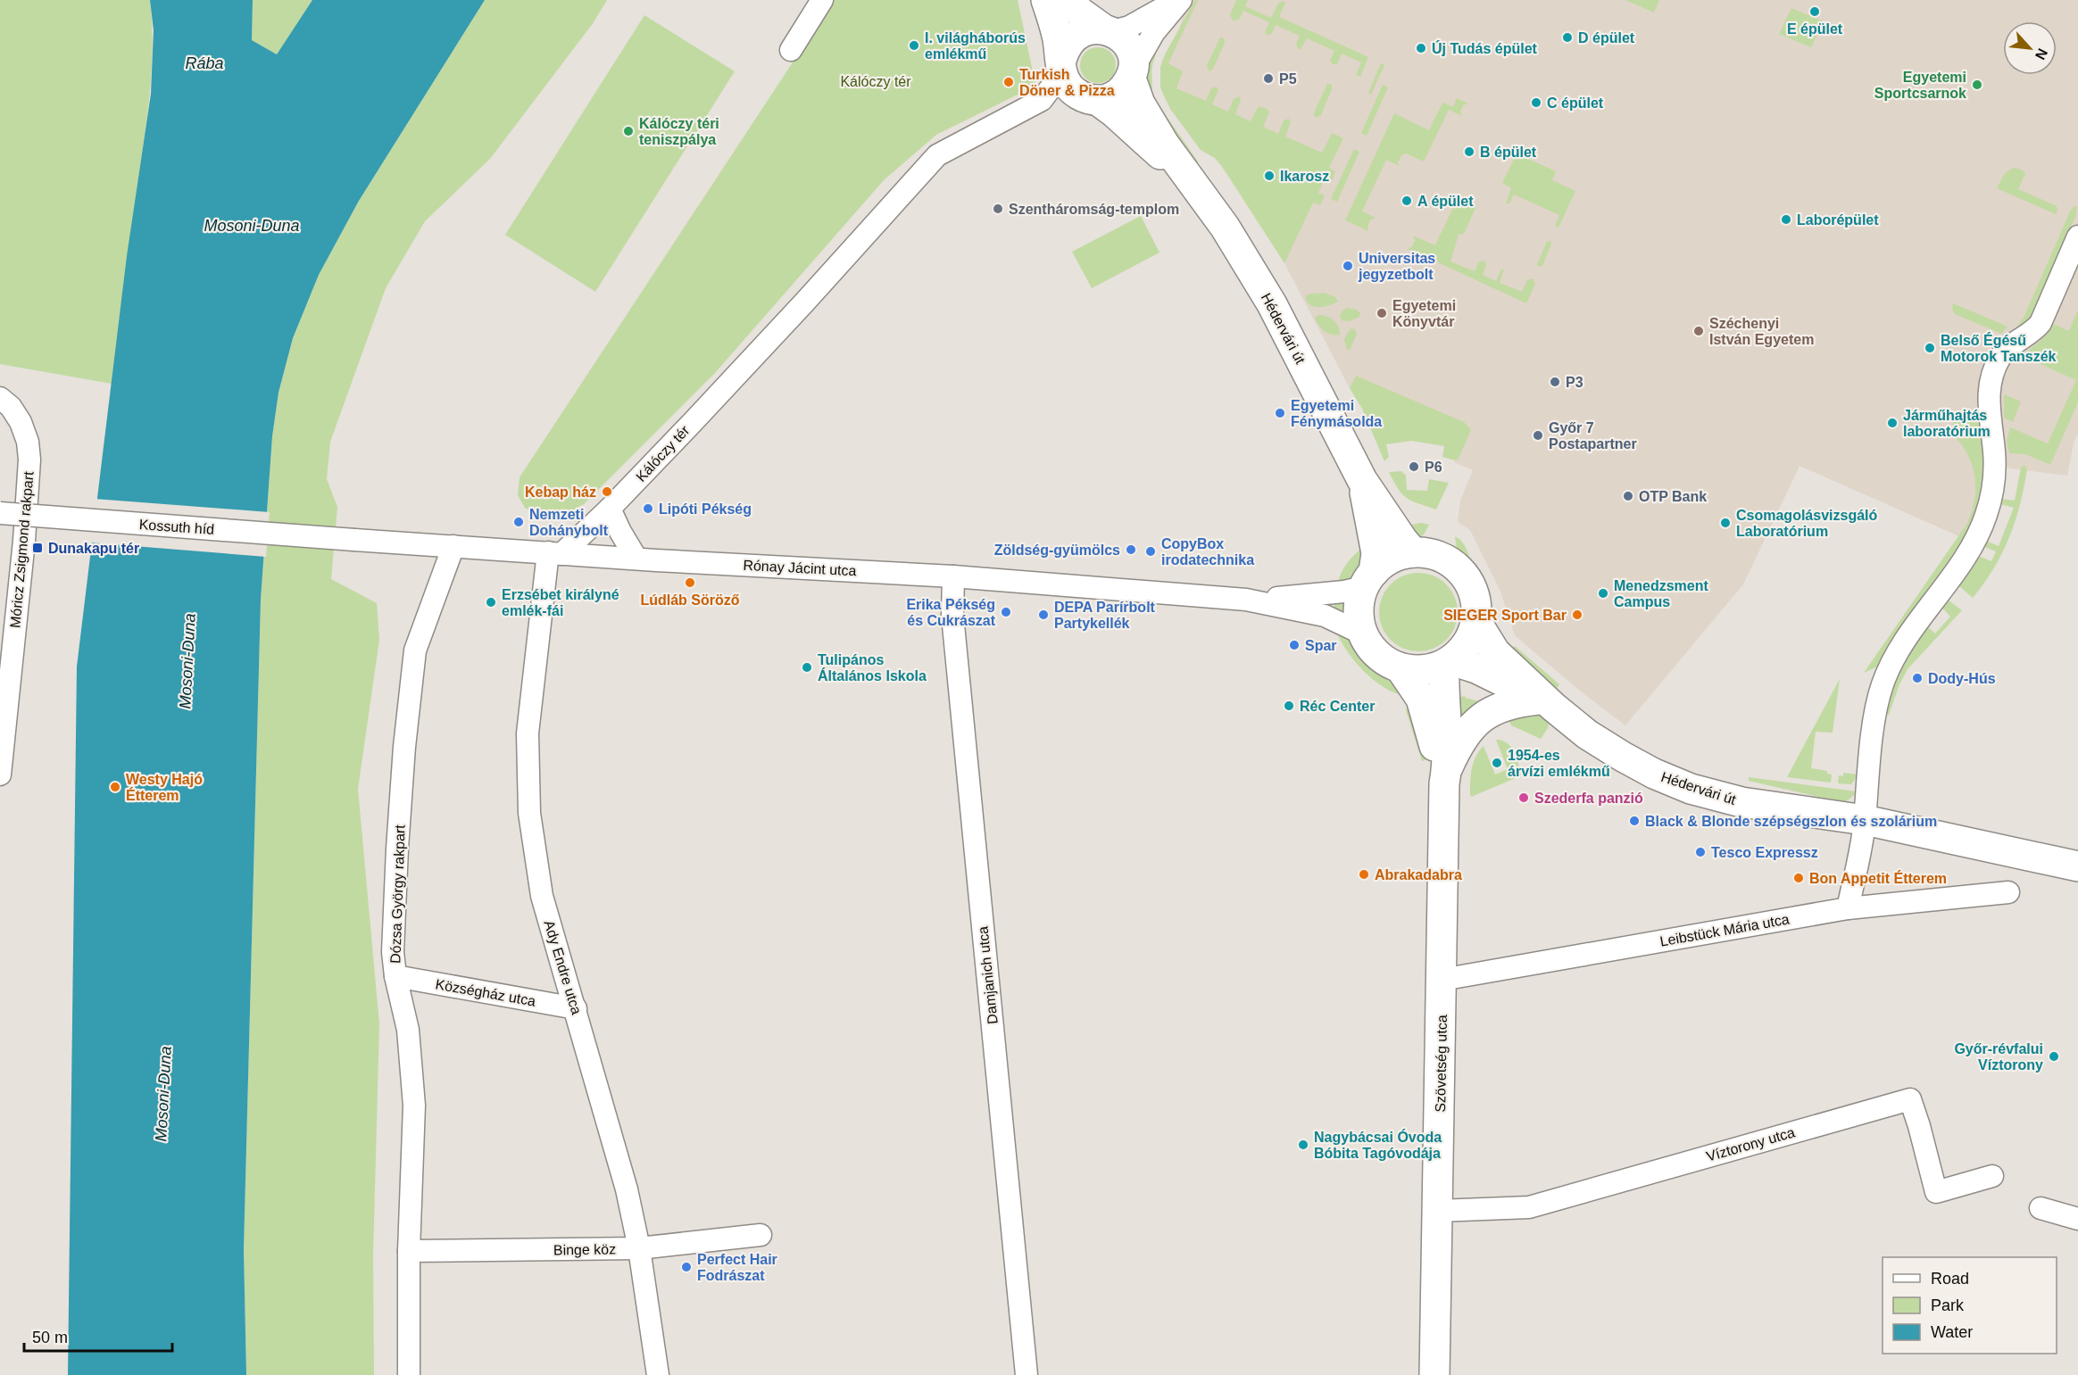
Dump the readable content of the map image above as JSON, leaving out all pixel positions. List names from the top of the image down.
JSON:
{
  "streets": {
    "street": [
      "Hédervári út",
      "Kálóczy tér",
      "Kossuth híd",
      "Móricz Zsigmond rakpart",
      "Rónay Jácint utca",
      "Dózsa György rakpart",
      "Leibstück Mária utca",
      "Ady Endre utca",
      "Damjanich utca",
      "Községház utca",
      "Szövetség utca",
      "Víztorony utca",
      "Binge köz"
    ]
  },
  "crossings": [
    ["Hédervári út", "Kálóczy tér"],
    ["Hédervári út", "Rónay Jácint utca"],
    ["Hédervári út", "Szövetség utca"],
    ["Kálóczy tér", "Rónay Jácint utca"],
    ["Kálóczy tér", "Ady Endre utca"],
    ["Kossuth híd", "Rónay Jácint utca"],
    ["Rónay Jácint utca", "Dózsa György rakpart"],
    ["Rónay Jácint utca", "Ady Endre utca"],
    ["Rónay Jácint utca", "Damjanich utca"],
    ["Rónay Jácint utca", "Szövetség utca"],
    ["Dózsa György rakpart", "Községház utca"],
    ["Dózsa György rakpart", "Binge köz"],
    ["Leibstück Mária utca", "Szövetség utca"],
    ["Ady Endre utca", "Községház utca"],
    ["Ady Endre utca", "Binge köz"],
    ["Szövetség utca", "Víztorony utca"]
  ],
  "water": ["Rába", "Mosoni-Duna"],
  "parks": ["Kálóczy tér"],
  "places": {
    "other": [
      "E épület",
      "D épület",
      "I. világháborús emlékmű",
      "Új Tudás épület",
      "P5",
      "Turkish Döner & Pizza",
      "Egyetemi Sportcsarnok",
      "C épület",
      "Kálóczy téri teniszpálya",
      "B épület",
      "Ikarosz",
      "A épület",
      "Szentháromság-templom",
      "Laborépület",
      "Universitas jegyzetbolt",
      "Egyetemi Könyvtár",
      "Széchenyi István Egyetem",
      "Belső Égésű Motorok Tanszék",
      "P3",
      "Egyetemi Fénymásolda",
      "Járműhajtás laboratórium",
      "Győr 7 Postapartner",
      "P6",
      "Kebap ház",
      "OTP Bank",
      "Lipóti Pékség",
      "Nemzeti Dohánybolt",
      "Csomagolásvizsgáló Laboratórium",
      "Zöldség-gyümölcs",
      "CopyBox irodatechnika",
      "Lúdláb Söröző",
      "Menedzsment Campus",
      "Erzsébet királyné emlék-fái",
      "Erika Pékség és Cukrászat",
      "DEPA Parírbolt Partykellék",
      "SIEGER Sport Bar",
      "Spar",
      "Tulipános Általános Iskola",
      "Dody-Hús",
      "Réc Center",
      "1954-es árvízi emlékmű",
      "Westy Hajó Étterem",
      "Szederfa panzió",
      "Black & Blonde szépségszlon és szolárium",
      "Tesco Expressz",
      "Abrakadabra",
      "Bon Appetit Étterem",
      "Győr-révfalui Víztorony",
      "Nagybácsai Óvoda Bóbita Tagóvodája",
      "Perfect Hair Fodrászat"
    ],
    "transit": ["Dunakapu tér"]
  },
  "legend": ["Road", "Park", "Water"],
  "scale_bar": "50 m",
  "north": "bottom right"
}
